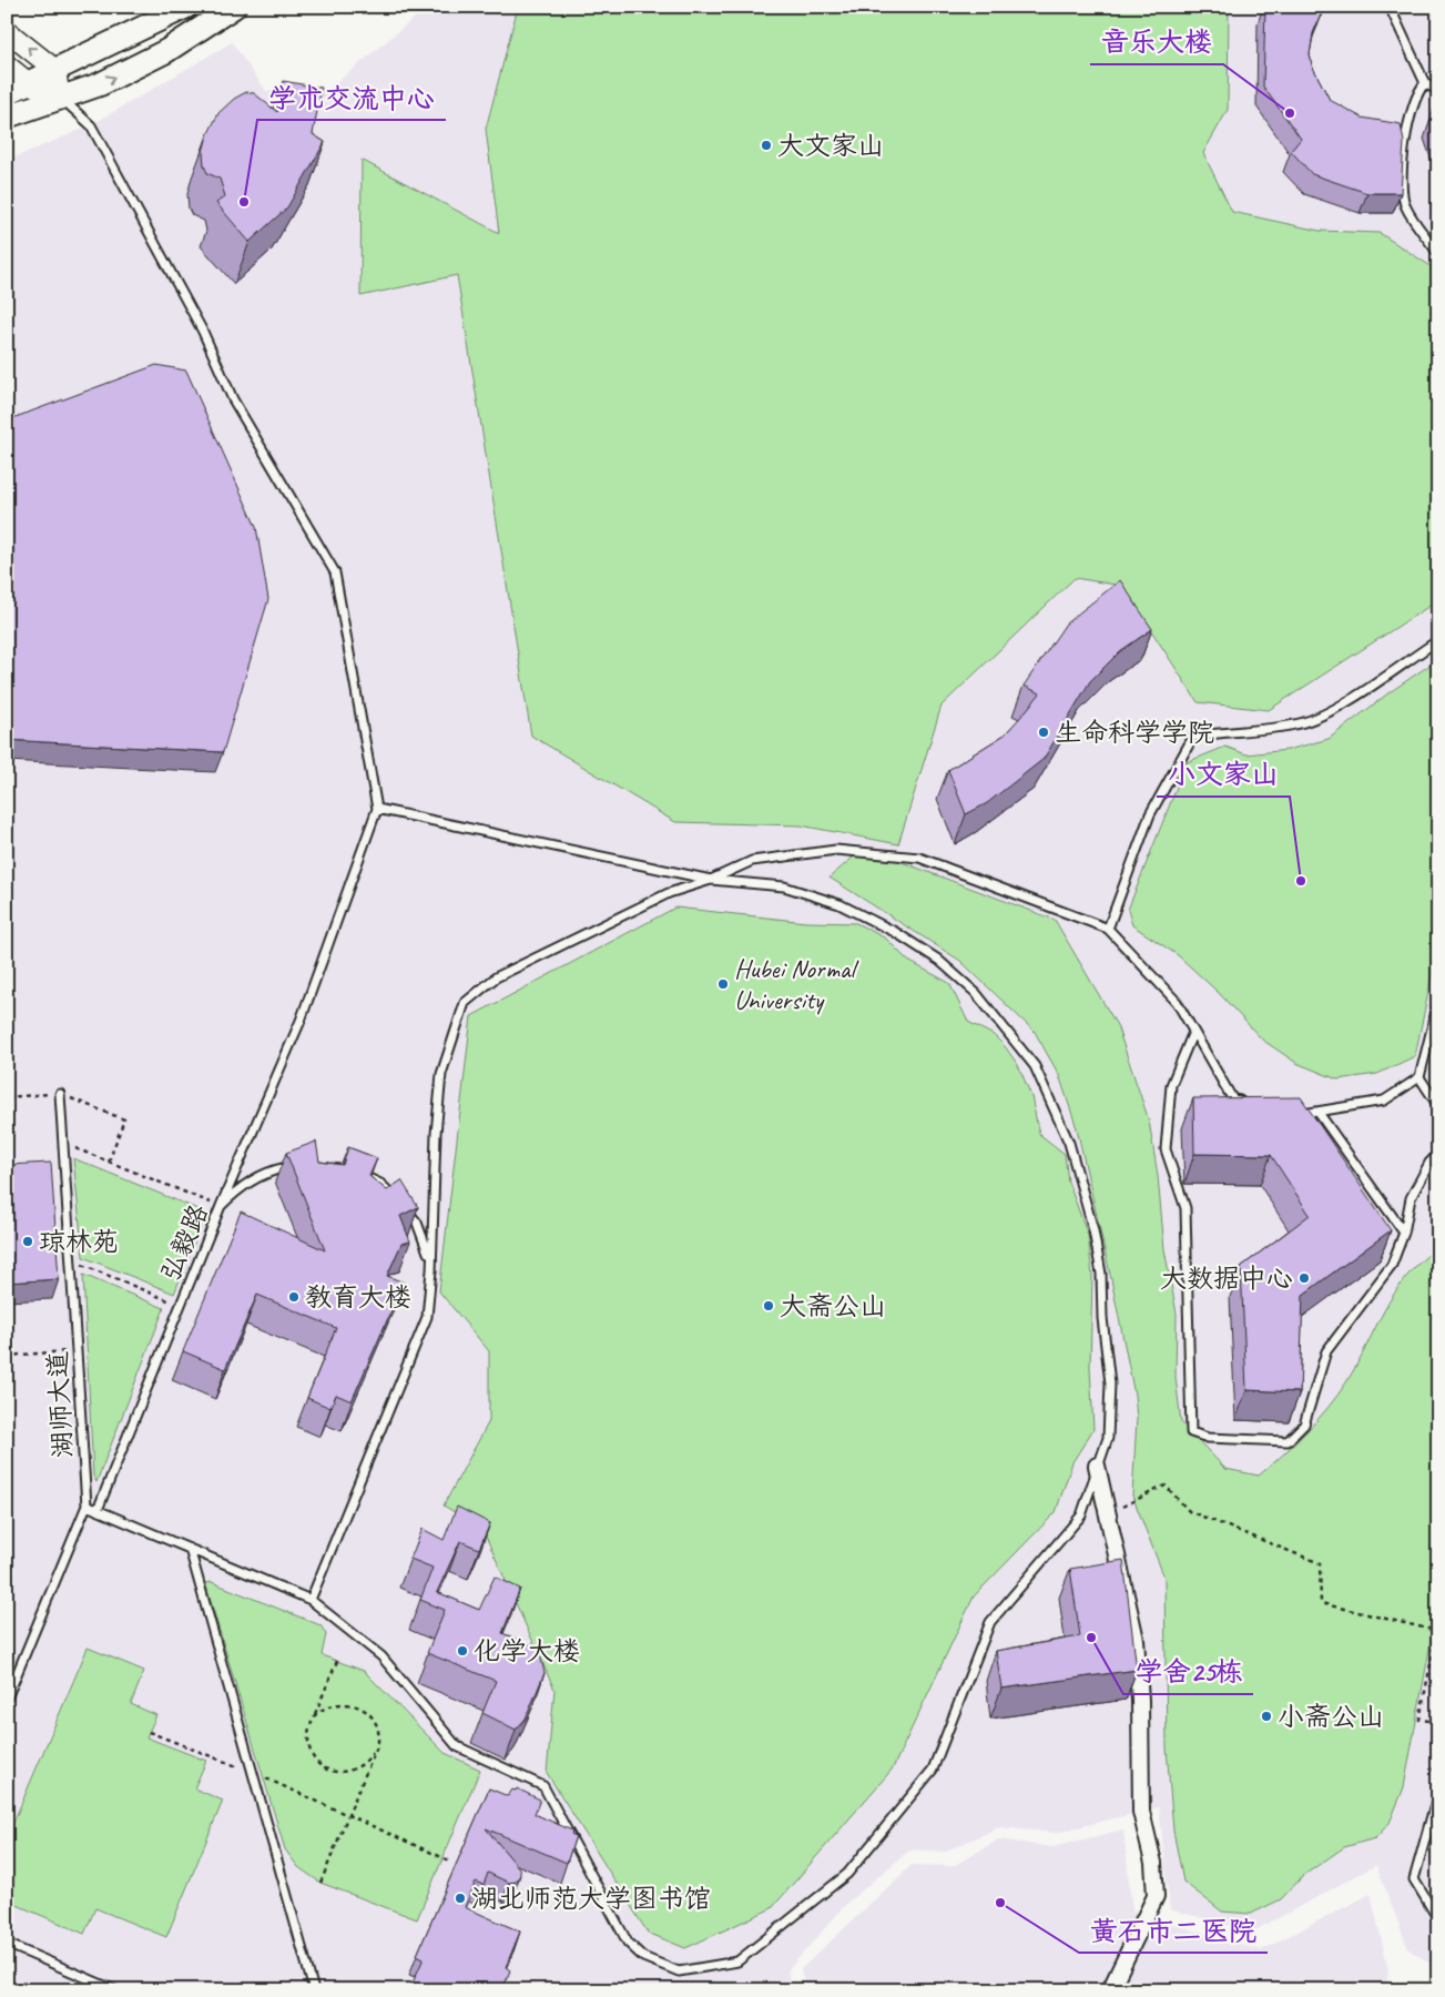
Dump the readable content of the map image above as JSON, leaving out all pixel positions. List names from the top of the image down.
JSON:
{
  "streets": {
    "lane": ["弘毅路", "湖师大道"]
  },
  "places": [
    "音乐大楼",
    "大文家山",
    "学术交流中心",
    "生命科学学院",
    "小文家山",
    "Hubei Normal University",
    "琼林苑",
    "大数据中心",
    "教育大楼",
    "大斋公山",
    "学舍25栋",
    "化学大楼",
    "小斋公山",
    "湖北师范大学图书馆",
    "黄石市二医院"
  ]
}
